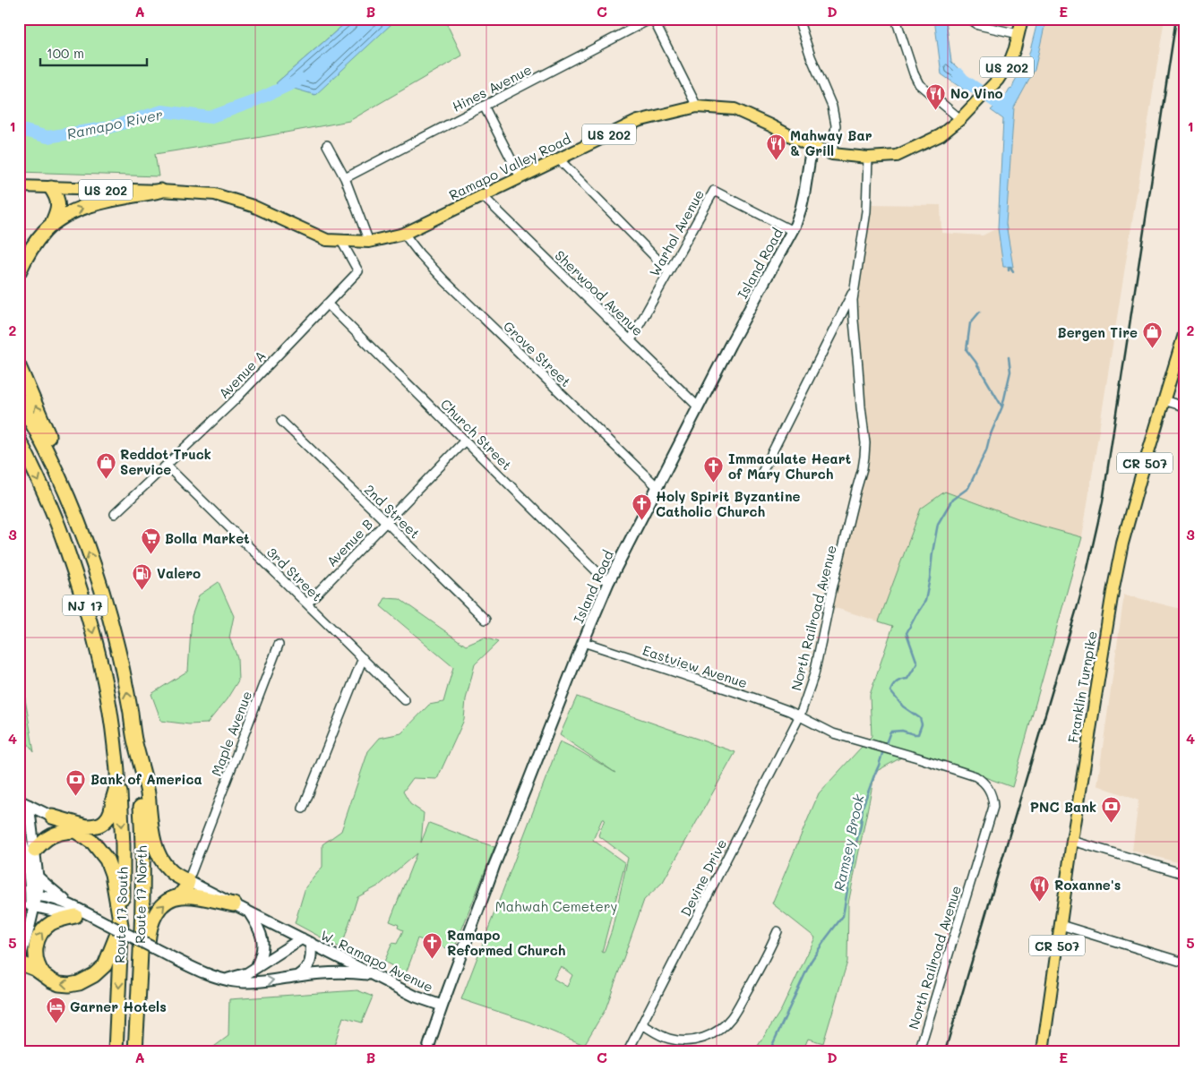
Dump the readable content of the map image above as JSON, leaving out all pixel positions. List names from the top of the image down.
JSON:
{
  "streets": {
    "highway": ["NJ 17", "Route 17 North", "Route 17 South"],
    "main road": [
      "US 202",
      "Ramapo Valley Road",
      "CR 507",
      "Franklin Turnpike"
    ],
    "street": [
      "Hines Avenue",
      "Warhol Avenue",
      "Island Road",
      "Sherwood Avenue",
      "Grove Street",
      "Avenue A",
      "Church Street",
      "2nd Street",
      "Avenue B",
      "3rd Street",
      "North Railroad Avenue",
      "Eastview Avenue",
      "Maple Avenue",
      "Devine Drive",
      "W. Ramapo Avenue"
    ]
  },
  "crossings": [
    ["Ramapo Valley Road", "Island Road"],
    ["Ramapo Valley Road", "Sherwood Avenue"],
    ["Ramapo Valley Road", "Grove Street"],
    ["Ramapo Valley Road", "Avenue A"],
    ["Ramapo Valley Road", "North Railroad Avenue"],
    ["Warhol Avenue", "Island Road"],
    ["Warhol Avenue", "Sherwood Avenue"],
    ["Island Road", "Sherwood Avenue"],
    ["Island Road", "Grove Street"],
    ["Island Road", "Church Street"],
    ["Island Road", "Eastview Avenue"],
    ["Island Road", "W. Ramapo Avenue"],
    ["Avenue A", "Church Street"],
    ["Avenue A", "3rd Street"],
    ["Church Street", "Avenue B"],
    ["2nd Street", "Avenue B"],
    ["Avenue B", "3rd Street"],
    ["NJ 17", "Route 17 North"],
    ["NJ 17", "Route 17 South"],
    ["North Railroad Avenue", "Eastview Avenue"],
    ["North Railroad Avenue", "Devine Drive"],
    ["Eastview Avenue", "Devine Drive"],
    ["Maple Avenue", "W. Ramapo Avenue"]
  ],
  "one_way": ["Route 17 South"],
  "water": ["Ramapo River", "Ramsey Brook"],
  "parks": ["Mahwah Cemetery"],
  "places": {
    "restaurant": ["No Vino", "Mahway Bar & Grill", "Roxanne's"],
    "shop": ["Bergen Tire", "Reddot Truck Service"],
    "church": ["Immaculate Heart of Mary Church", "Holy Spirit Byzantine Catholic Church", "Ramapo Reformed Church"],
    "supermarket": ["Bolla Market"],
    "fuel station": ["Valero"],
    "bank": ["Bank of America", "PNC Bank"],
    "hotel": ["Garner Hotels"]
  },
  "scale_bar": "100 m",
  "grid": {
    "columns": [
      "A",
      "B",
      "C",
      "D",
      "E"
    ],
    "rows": [
      "1",
      "2",
      "3",
      "4",
      "5"
    ]
  }
}
